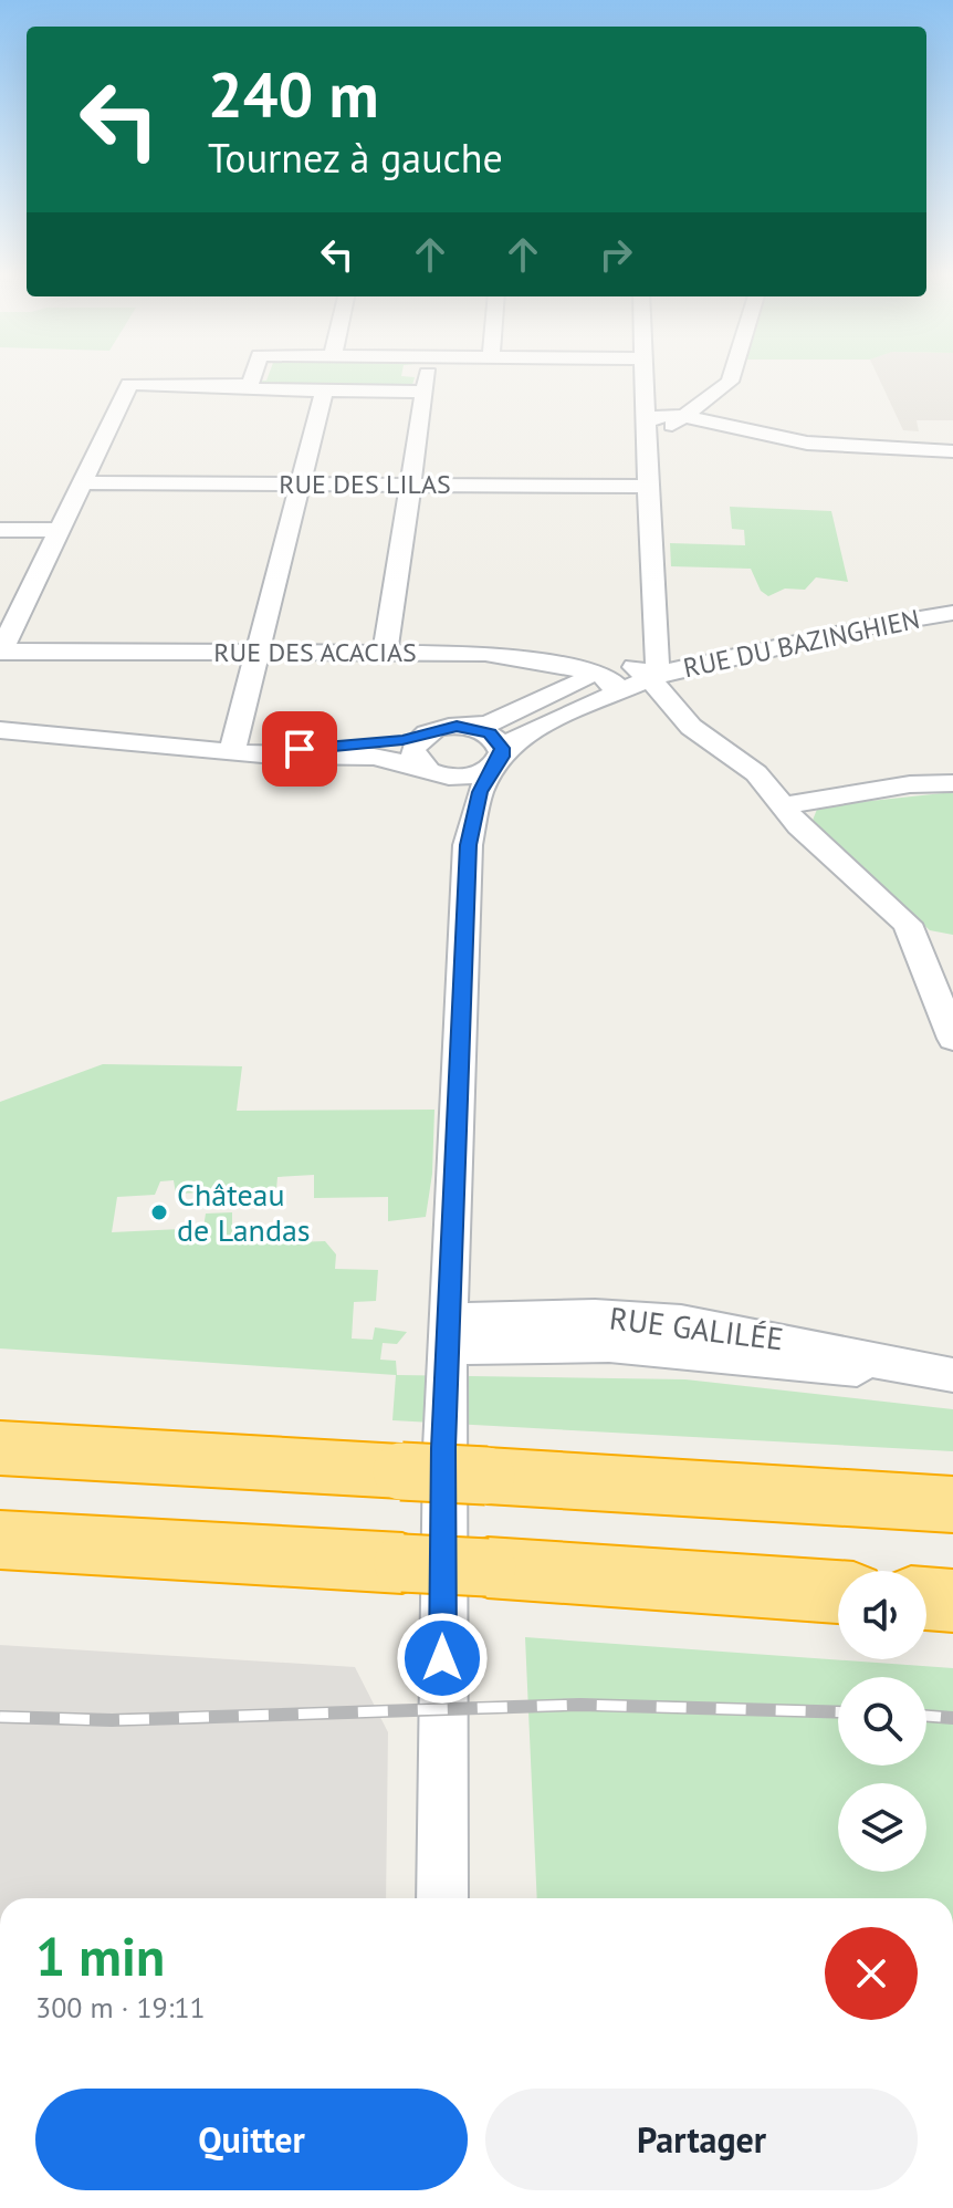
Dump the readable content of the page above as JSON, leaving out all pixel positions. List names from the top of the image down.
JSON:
{
  "streets": {
    "street": [
      "RUE DES LILAS",
      "RUE DU BAZINGHIEN",
      "RUE DES ACACIAS",
      "RUE GALILÉE"
    ]
  },
  "crossings": [
    ["RUE DU BAZINGHIEN", "RUE DES ACACIAS"]
  ],
  "places": ["Château de Landas"],
  "page": {
    "turn": ["240 m", "Tournez à gauche"],
    "heading": ["1 min", "300 m · 19:11"],
    "buttons": ["Quitter", "Partager"]
  }
}
